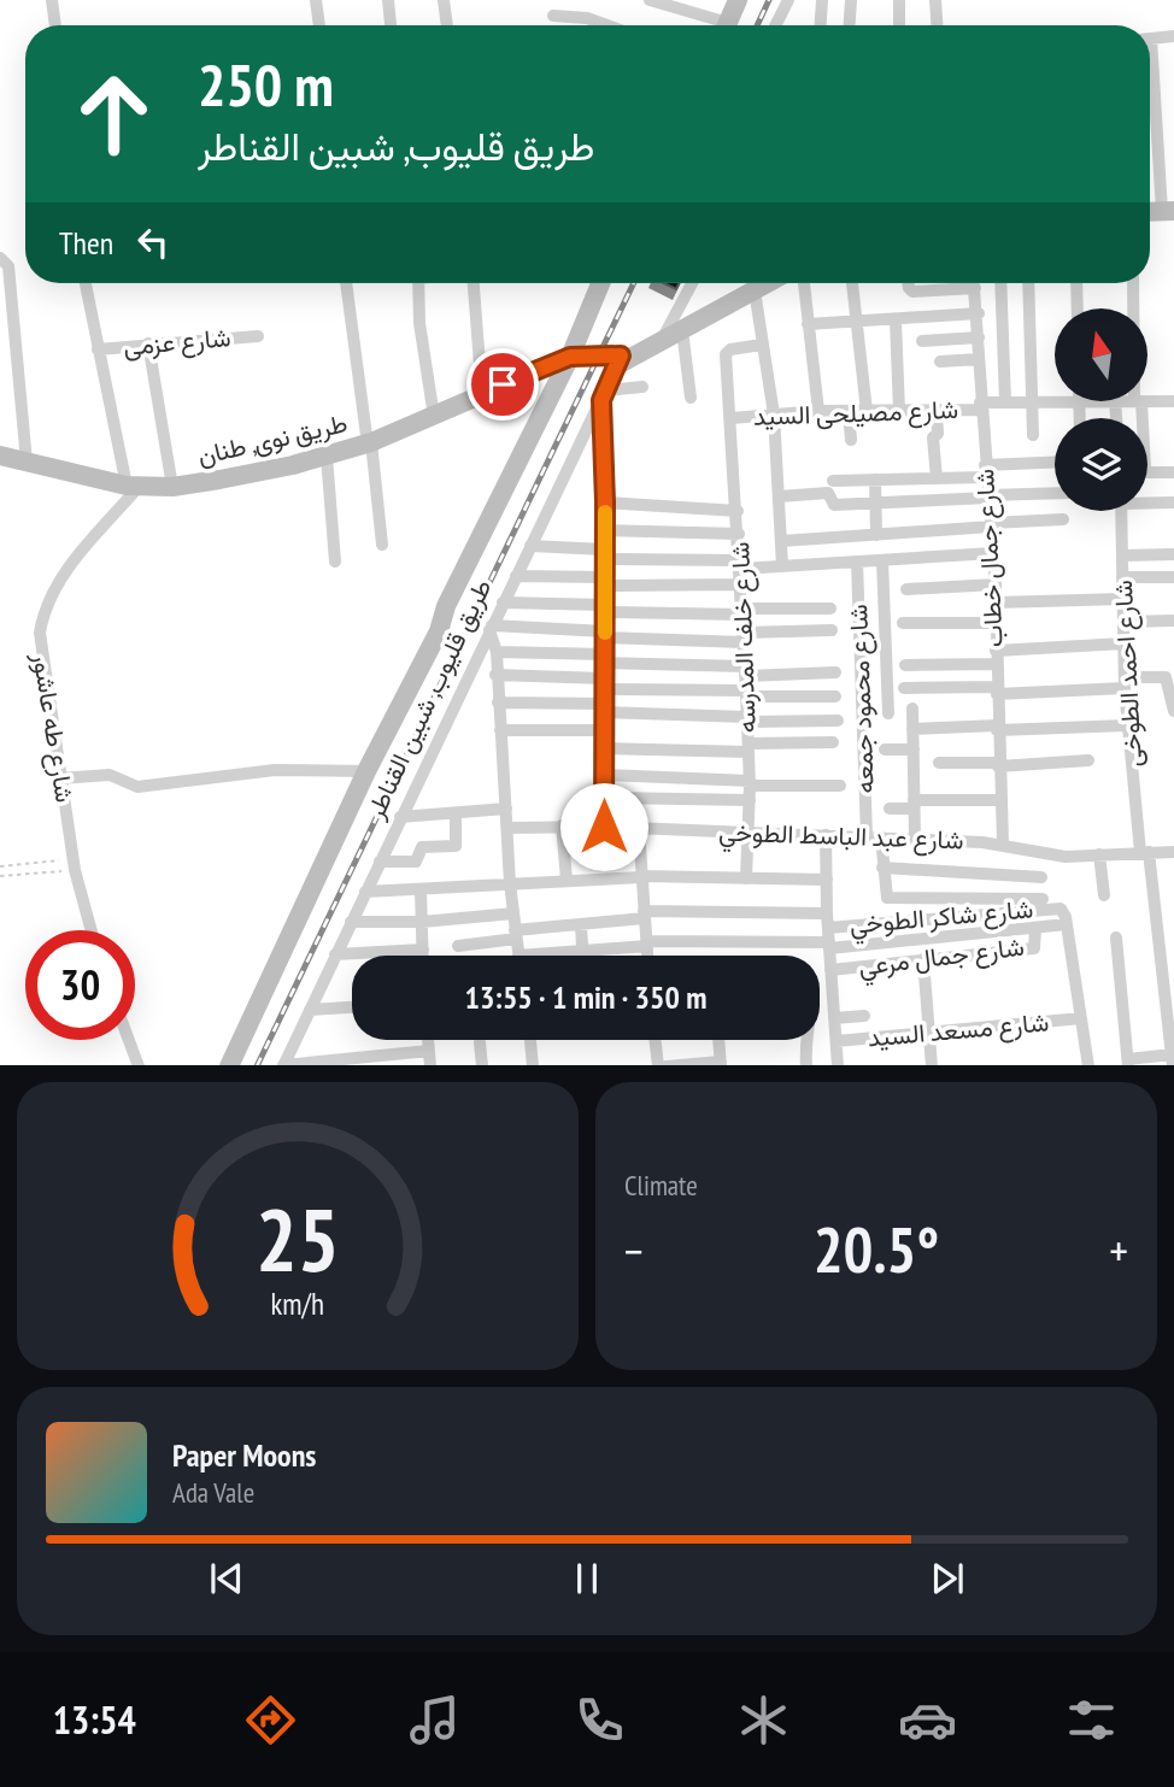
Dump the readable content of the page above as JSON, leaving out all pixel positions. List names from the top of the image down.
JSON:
{
  "streets": {
    "main road": ["طريق نوى, طنان", "طريق قليوب, شبين القناطر"],
    "street": [
      "شارع عزمى",
      "شارع مصيلحى السيد",
      "شارع جمال خطاب",
      "شارع خلف المدرسه",
      "شارع احمد الطوخى",
      "شارع محمود جمعه",
      "شارع طه عاشور",
      "شارع عبد الباسط الطوخي",
      "شارع شاكر الطوخي",
      "شارع جمال مرعي",
      "شارع مسعد السيد"
    ]
  },
  "crossings": [
    ["شارع مصيلحى السيد", "شارع جمال خطاب"],
    ["شارع مصيلحى السيد", "شارع خلف المدرسه"],
    ["طريق نوى, طنان", "طريق قليوب, شبين القناطر"],
    ["طريق نوى, طنان", "شارع طه عاشور"],
    ["شارع جمال خطاب", "شارع عبد الباسط الطوخي"],
    ["شارع خلف المدرسه", "شارع عبد الباسط الطوخي"],
    ["شارع احمد الطوخى", "شارع عبد الباسط الطوخي"],
    ["شارع محمود جمعه", "شارع عبد الباسط الطوخي"]
  ],
  "north": "top",
  "page": {
    "turn": ["250 m", "طريق قليوب, شبين القناطر"],
    "then": "Then",
    "limit": "30",
    "trip": "13:55 · 1 min · 350 m",
    "tile": "Climate",
    "heat": ["−", "20.5°", "+"],
    "song": ["Paper Moons", "Ada Vale"],
    "tabs": "13:54",
    "gauge": ["25", "km/h"]
  }
}
